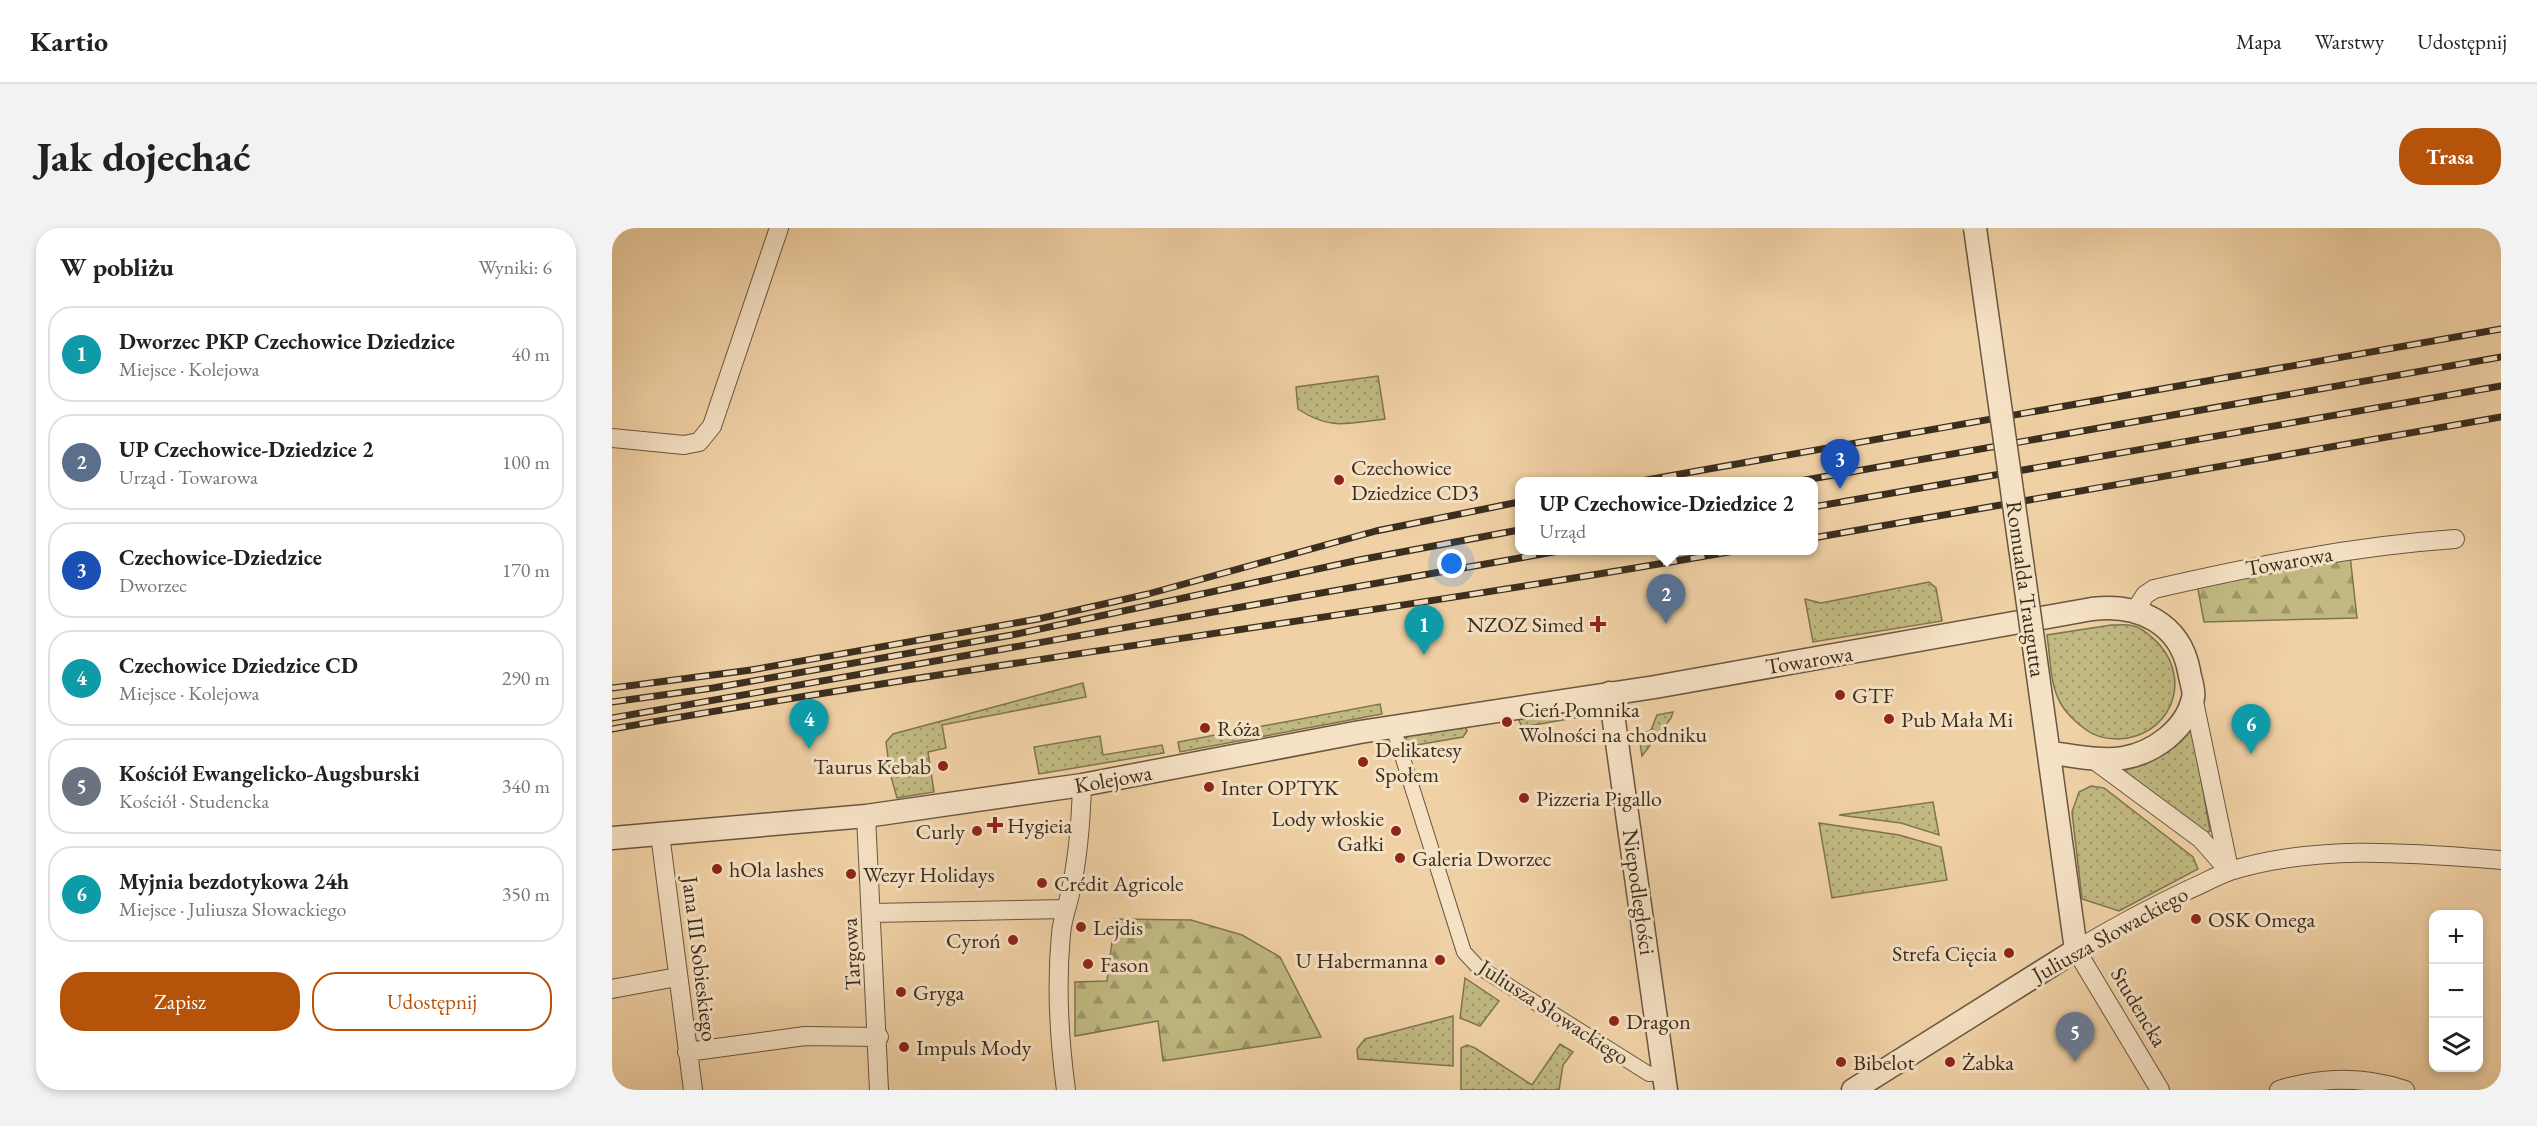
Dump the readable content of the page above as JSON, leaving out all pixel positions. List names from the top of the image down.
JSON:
{
  "streets": {
    "street": [
      "Towarowa",
      "Romualda Traugutta",
      "Kolejowa",
      "Niepodległości",
      "Juliusza Słowackiego",
      "Targowa",
      "Jana III Sobieskiego",
      "Studencka"
    ]
  },
  "crossings": [
    ["Towarowa", "Kolejowa"],
    ["Towarowa", "Niepodległości"],
    ["Romualda Traugutta", "Juliusza Słowackiego"],
    ["Romualda Traugutta", "Studencka"],
    ["Kolejowa", "Niepodległości"],
    ["Kolejowa", "Juliusza Słowackiego"],
    ["Kolejowa", "Targowa"],
    ["Kolejowa", "Jana III Sobieskiego"],
    ["Niepodległości", "Juliusza Słowackiego"],
    ["Juliusza Słowackiego", "Studencka"]
  ],
  "places": {
    "other": [
      "Czechowice Dziedzice CD3",
      "GTF",
      "Pub Mała Mi",
      "Cień Pomnika Wolności na chodniku",
      "Róża",
      "Delikatesy Społem",
      "Taurus Kebab",
      "Inter OPTYK",
      "Pizzeria Pigallo",
      "Curly",
      "Lody włoskie Gałki",
      "Galeria Dworzec",
      "hOla lashes",
      "Wezyr Holidays",
      "Crédit Agricole",
      "OSK Omega",
      "Lejdis",
      "Cyroń",
      "Strefa Cięcia",
      "U Habermanna",
      "Fason",
      "Gryga",
      "Dragon",
      "Impuls Mody",
      "Bibelot",
      "Żabka"
    ],
    "health": ["NZOZ Simed", "Hygieia"]
  },
  "page": {
    "header": "Kartio",
    "nav": ["Mapa", "Warstwy", "Udostępnij"],
    "buttons": [
      "Trasa",
      ["Zapisz", "Udostępnij"]
    ],
    "title": "Jak dojechać",
    "heading": ["W pobliżu", "Wyniki: 6"],
    "list": [
      {
        "mark": "1",
        "name": "Dworzec PKP Czechowice Dziedzice",
        "note": "Miejsce · Kolejowa",
        "value": "40 m"
      },
      {
        "mark": "2",
        "name": "UP Czechowice-Dziedzice 2",
        "note": "Urząd · Towarowa",
        "value": "100 m"
      },
      {
        "mark": "3",
        "name": "Czechowice-Dziedzice",
        "note": "Dworzec",
        "value": "170 m"
      },
      {
        "mark": "4",
        "name": "Czechowice Dziedzice CD",
        "note": "Miejsce · Kolejowa",
        "value": "290 m"
      },
      {
        "mark": "5",
        "name": "Kościół Ewangelicko-Augsburski",
        "note": "Kościół · Studencka",
        "value": "340 m"
      },
      {
        "mark": "6",
        "name": "Myjnia bezdotykowa 24h",
        "note": "Miejsce · Juliusza Słowackiego",
        "value": "350 m"
      }
    ],
    "pins": [
      "3",
      "2",
      "1",
      "4",
      "6",
      "5"
    ],
    "popup": ["UP Czechowice-Dziedzice 2", "Urząd"],
    "map_buttons": ["+", "−"]
  }
}
